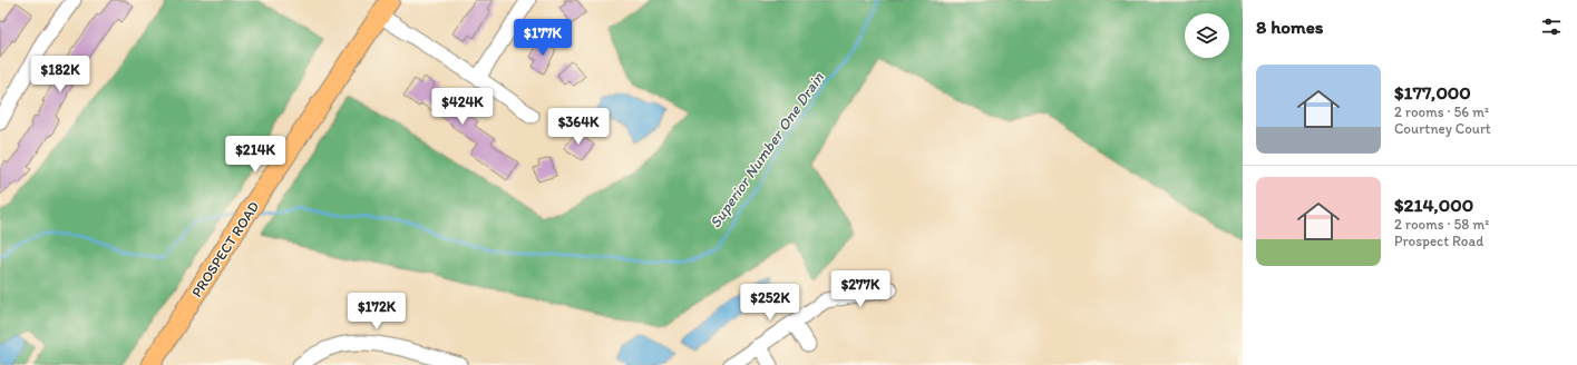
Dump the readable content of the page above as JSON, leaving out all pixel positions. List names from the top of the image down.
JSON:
{
  "streets": {
    "main road": ["PROSPECT ROAD"]
  },
  "water": ["Superior Number One Drain"],
  "page": {
    "heading": "8 homes",
    "price": [
      "$177K",
      "$182K",
      "$424K",
      "$364K",
      "$214K",
      "$277K",
      "$252K",
      "$172K"
    ],
    "list": [
      {
        "name": "$177,000",
        "note": "2 rooms · 56 m² · Courtney Court"
      },
      {
        "name": "$214,000",
        "note": "2 rooms · 58 m² · Prospect Road"
      }
    ]
  }
}
